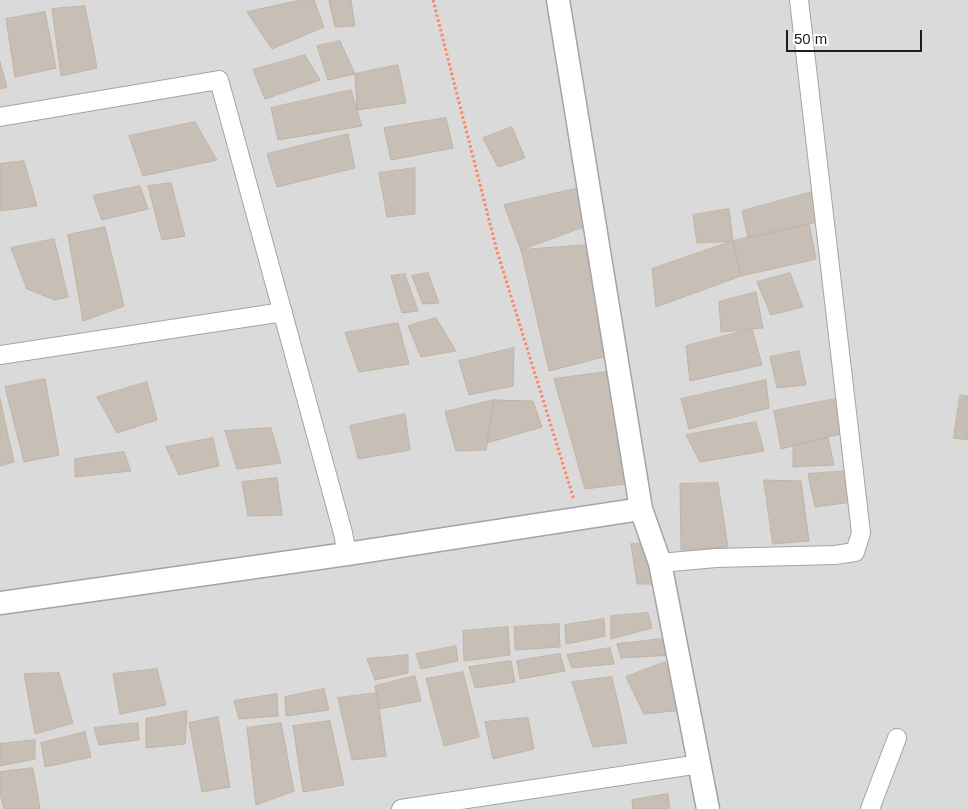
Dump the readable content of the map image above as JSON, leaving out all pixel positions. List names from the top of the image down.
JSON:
{
  "scale_bar": "50 m"
}
